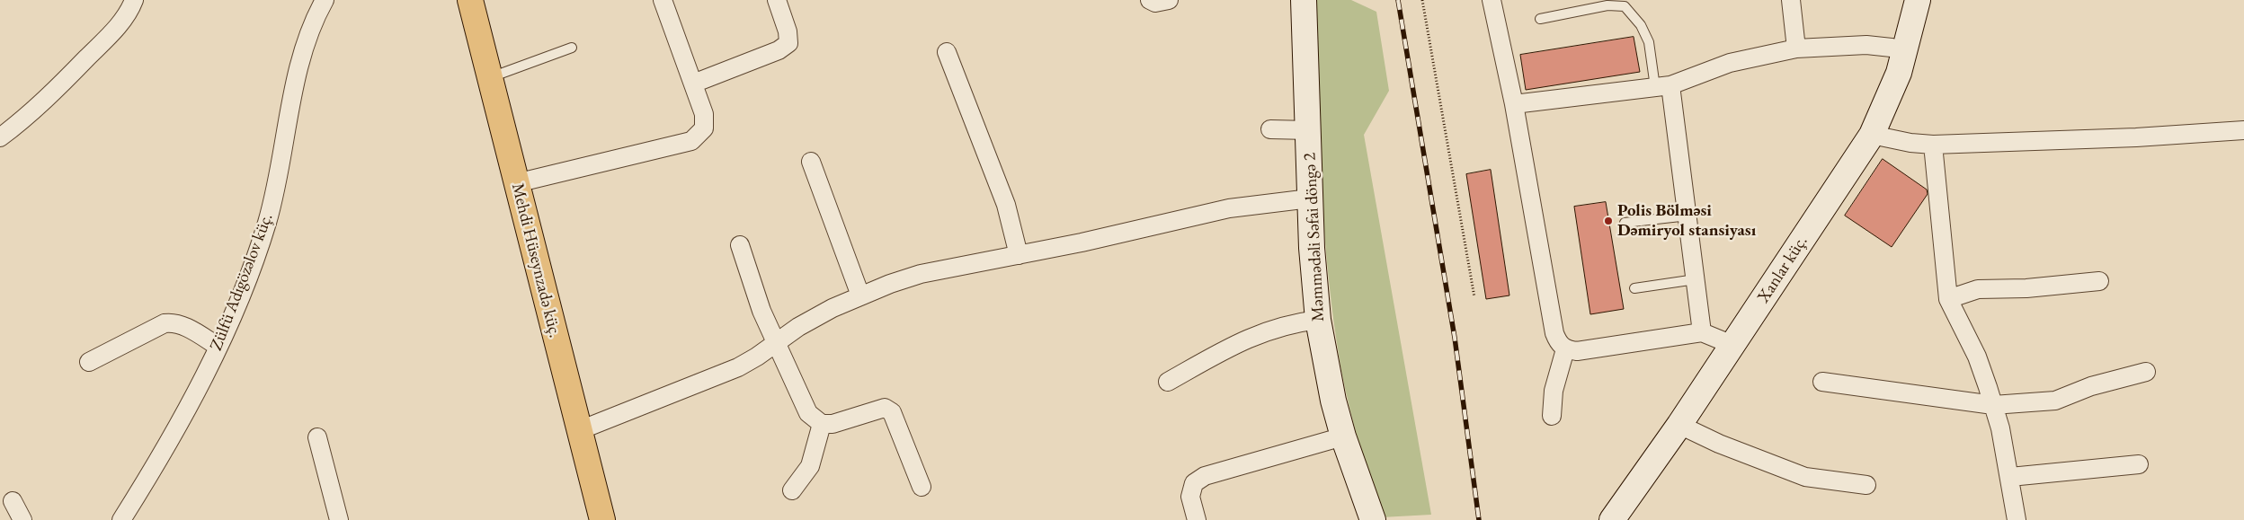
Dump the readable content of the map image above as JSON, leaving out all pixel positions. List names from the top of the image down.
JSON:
{
  "streets": {
    "main road": ["Məmmədəli Səfai döngə 2", "Mehdi Hüseynzadə küç.", "Xanlar küç."],
    "street": ["Zülfü Adıgözəlov küç."]
  },
  "places": ["Polis Bölməsi Dəmiryol stansiyası"]
}
